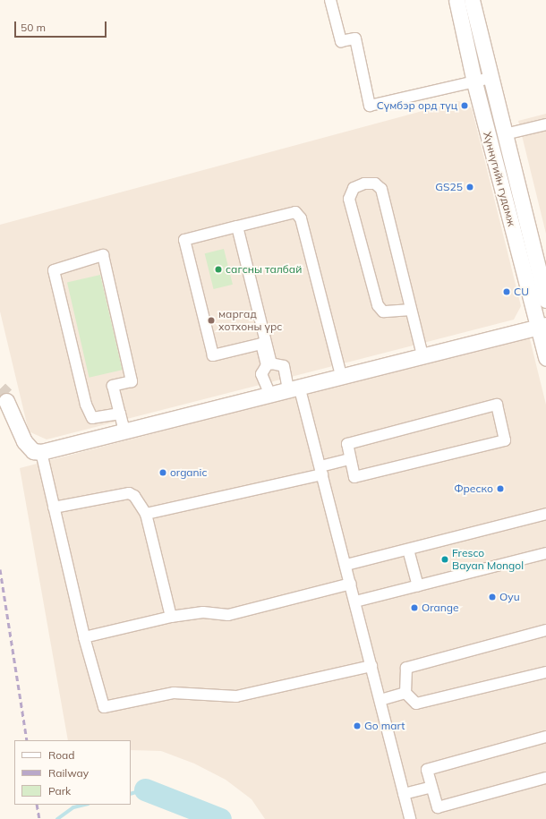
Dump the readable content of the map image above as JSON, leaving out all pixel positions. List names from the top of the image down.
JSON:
{
  "streets": {
    "main road": ["Хүннүгийн гудамж"]
  },
  "places": [
    "Сүмбэр орд түц",
    "GS25",
    "сагсны талбай",
    "CU",
    "маргад хотхоны үрс",
    "organic",
    "Фреско",
    "Fresco Bayan Mongol",
    "Oyu",
    "Orange",
    "Go mart"
  ],
  "legend": ["Road", "Railway", "Park"],
  "scale_bar": "50 m"
}
